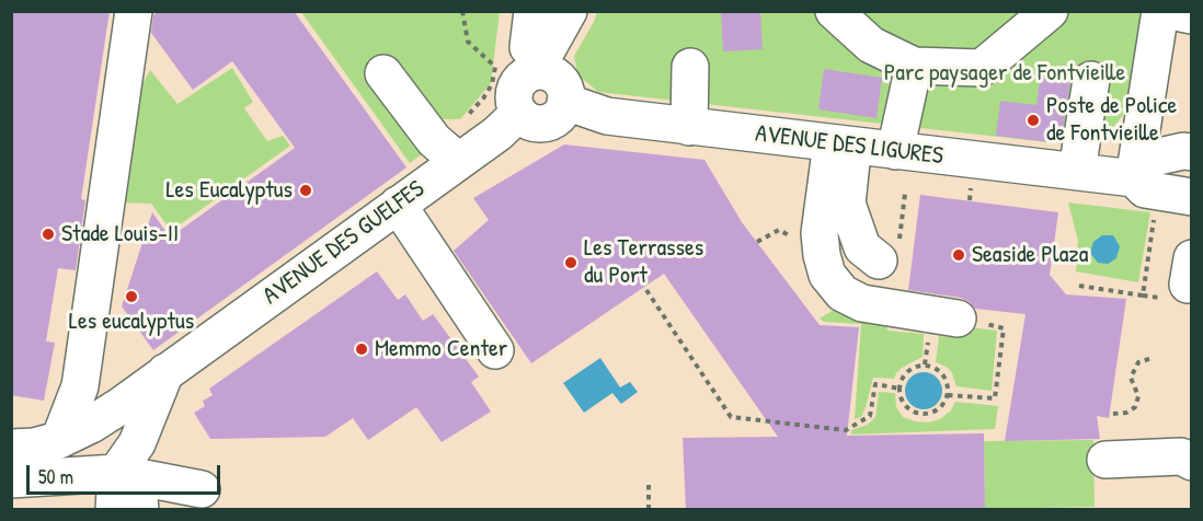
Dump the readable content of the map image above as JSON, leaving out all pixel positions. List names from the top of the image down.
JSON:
{
  "streets": {
    "street": ["AVENUE DES LIGURES", "AVENUE DES GUELFES"]
  },
  "crossings": [
    ["AVENUE DES LIGURES", "AVENUE DES GUELFES"]
  ],
  "parks": ["Parc paysager de Fontvieille"],
  "places": [
    "Poste de Police de Fontvieille",
    "Les Eucalyptus",
    "Stade Louis-II",
    "Seaside Plaza",
    "Les Terrasses du Port",
    "Les eucalyptus",
    "Memmo Center"
  ],
  "scale_bar": "50 m"
}
